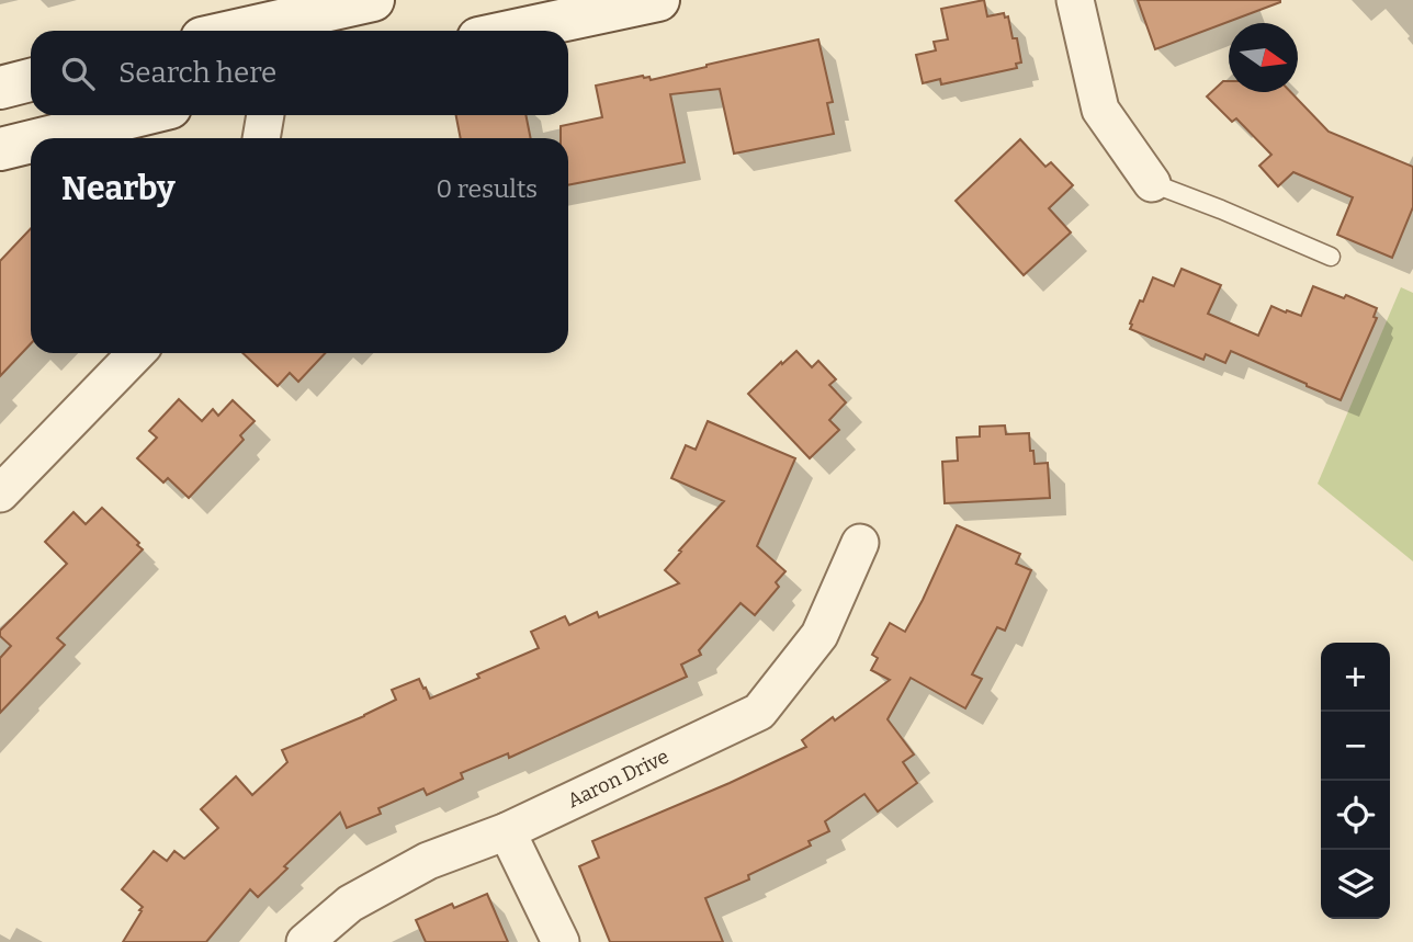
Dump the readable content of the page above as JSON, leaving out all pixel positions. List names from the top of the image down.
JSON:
{
  "streets": {
    "street": ["Aaron Drive"]
  },
  "north": "right",
  "page": {
    "search": "Search here",
    "heading": ["Nearby", "0 results"],
    "map_buttons": ["+", "−"]
  }
}
